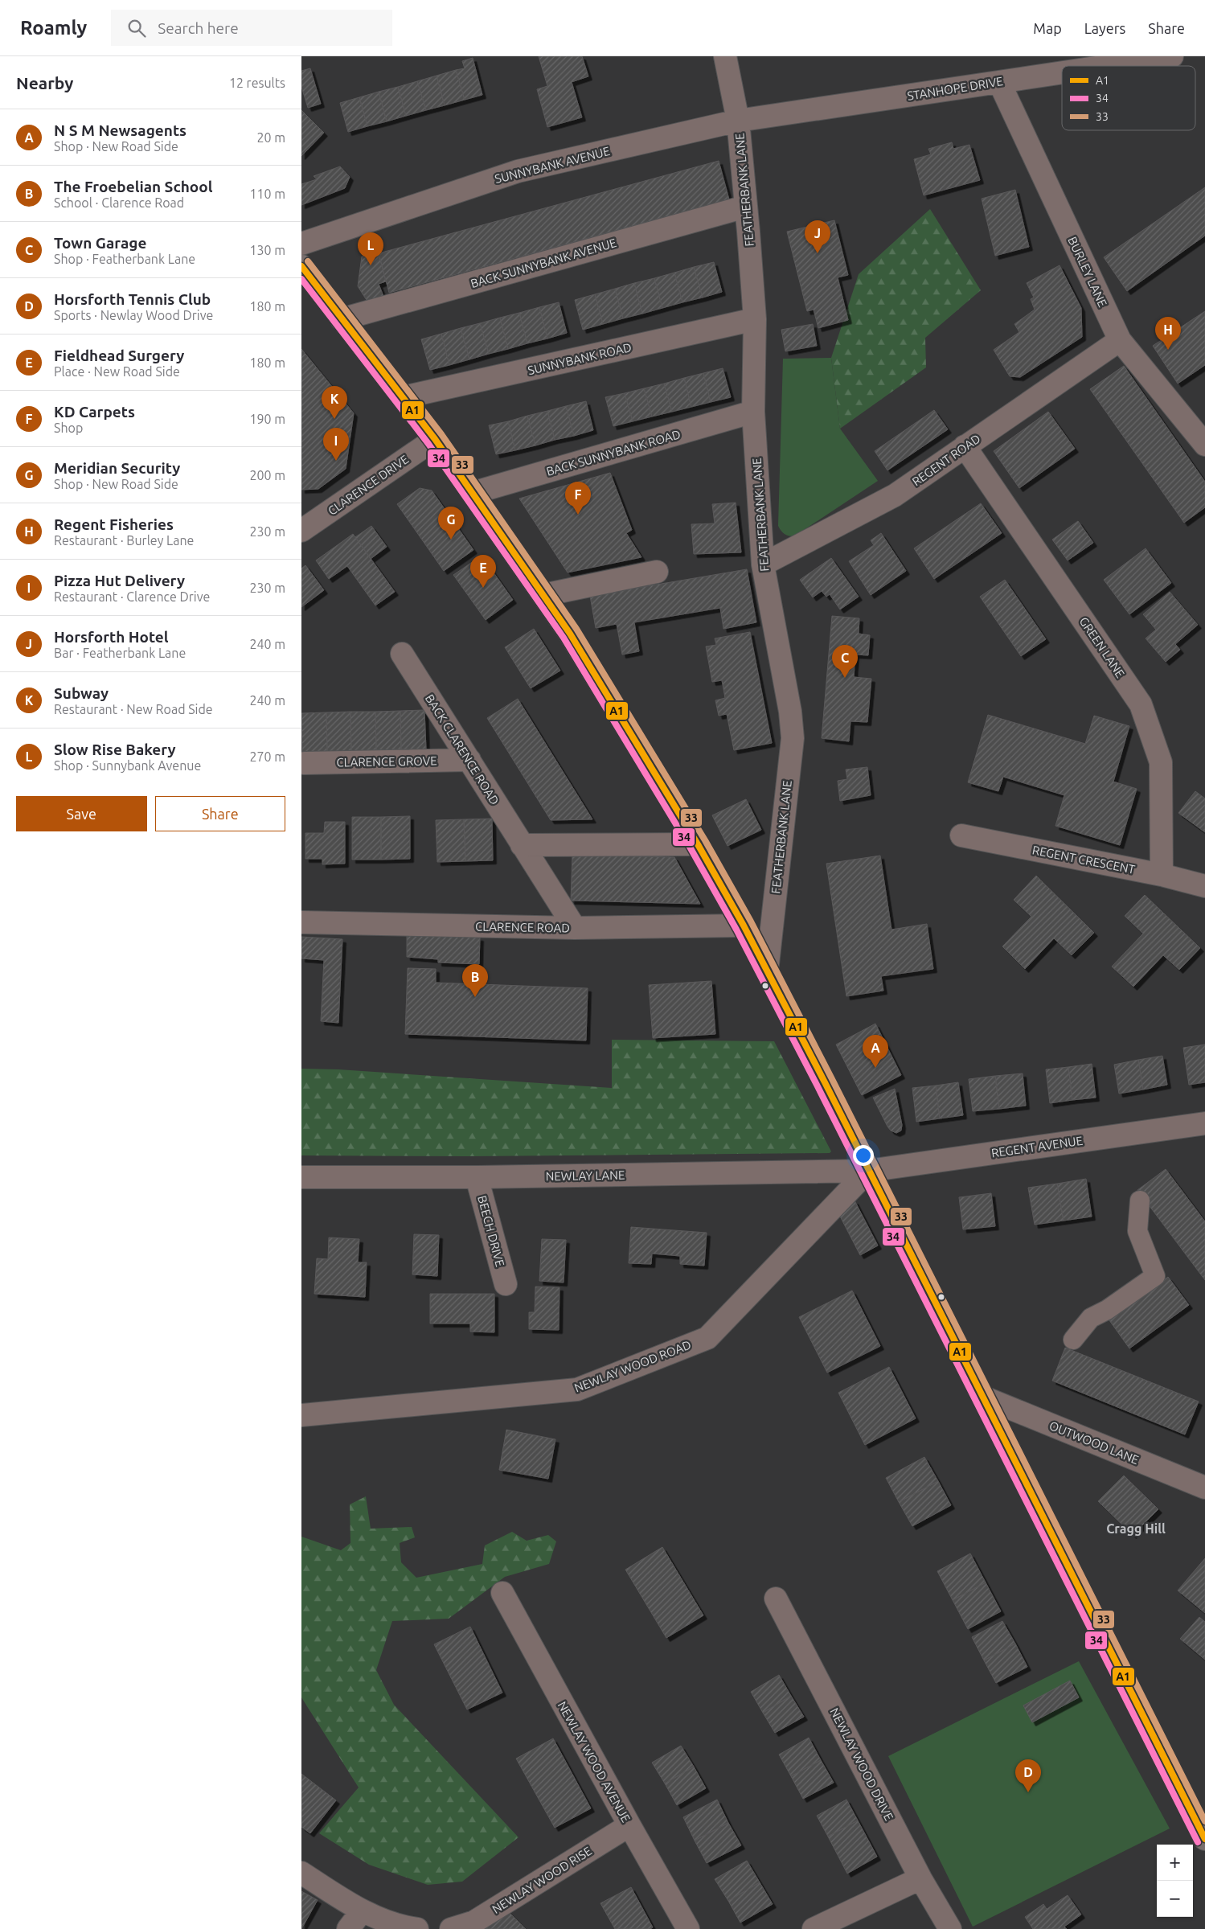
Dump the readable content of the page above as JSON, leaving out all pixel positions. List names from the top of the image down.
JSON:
{
  "streets": {
    "street": [
      "STANHOPE DRIVE",
      "SUNNYBANK AVENUE",
      "FEATHERBANK LANE",
      "BACK SUNNYBANK AVENUE",
      "BURLEY LANE",
      "SUNNYBANK ROAD",
      "BACK SUNNYBANK ROAD",
      "REGENT ROAD",
      "CLARENCE DRIVE",
      "GREEN LANE",
      "BACK CLARENCE ROAD",
      "CLARENCE GROVE",
      "REGENT CRESCENT",
      "CLARENCE ROAD",
      "REGENT AVENUE",
      "NEWLAY LANE",
      "BEECH DRIVE",
      "NEWLAY WOOD ROAD",
      "OUTWOOD LANE",
      "NEWLAY WOOD AVENUE",
      "NEWLAY WOOD DRIVE",
      "NEWLAY WOOD RISE"
    ]
  },
  "crossings": [
    ["STANHOPE DRIVE", "SUNNYBANK AVENUE"],
    ["STANHOPE DRIVE", "FEATHERBANK LANE"],
    ["STANHOPE DRIVE", "BURLEY LANE"],
    ["SUNNYBANK AVENUE", "FEATHERBANK LANE"],
    ["FEATHERBANK LANE", "BACK SUNNYBANK AVENUE"],
    ["FEATHERBANK LANE", "SUNNYBANK ROAD"],
    ["FEATHERBANK LANE", "BACK SUNNYBANK ROAD"],
    ["FEATHERBANK LANE", "REGENT ROAD"],
    ["BURLEY LANE", "REGENT ROAD"],
    ["REGENT ROAD", "GREEN LANE"],
    ["GREEN LANE", "REGENT CRESCENT"],
    ["BACK CLARENCE ROAD", "CLARENCE GROVE"],
    ["BACK CLARENCE ROAD", "CLARENCE ROAD"],
    ["REGENT AVENUE", "NEWLAY LANE"],
    ["REGENT AVENUE", "NEWLAY WOOD ROAD"],
    ["NEWLAY LANE", "BEECH DRIVE"],
    ["NEWLAY LANE", "NEWLAY WOOD ROAD"],
    ["NEWLAY WOOD AVENUE", "NEWLAY WOOD RISE"]
  ],
  "districts": ["Cragg Hill"],
  "lines": ["transit line 33", "transit line A1", "transit line 34"],
  "legend": ["A1", "34", "33"],
  "page": {
    "header": "Roamly",
    "search": "Search here",
    "nav": ["Map", "Layers", "Share"],
    "heading": ["Nearby", "12 results"],
    "list": [
      {
        "mark": "A",
        "name": "N S M Newsagents",
        "note": "Shop · New Road Side",
        "value": "20 m"
      },
      {
        "mark": "B",
        "name": "The Froebelian School",
        "note": "School · Clarence Road",
        "value": "110 m"
      },
      {
        "mark": "C",
        "name": "Town Garage",
        "note": "Shop · Featherbank Lane",
        "value": "130 m"
      },
      {
        "mark": "D",
        "name": "Horsforth Tennis Club",
        "note": "Sports · Newlay Wood Drive",
        "value": "180 m"
      },
      {
        "mark": "E",
        "name": "Fieldhead Surgery",
        "note": "Place · New Road Side",
        "value": "180 m"
      },
      {
        "mark": "F",
        "name": "KD Carpets",
        "note": "Shop",
        "value": "190 m"
      },
      {
        "mark": "G",
        "name": "Meridian Security",
        "note": "Shop · New Road Side",
        "value": "200 m"
      },
      {
        "mark": "H",
        "name": "Regent Fisheries",
        "note": "Restaurant · Burley Lane",
        "value": "230 m"
      },
      {
        "mark": "I",
        "name": "Pizza Hut Delivery",
        "note": "Restaurant · Clarence Drive",
        "value": "230 m"
      },
      {
        "mark": "J",
        "name": "Horsforth Hotel",
        "note": "Bar · Featherbank Lane",
        "value": "240 m"
      },
      {
        "mark": "K",
        "name": "Subway",
        "note": "Restaurant · New Road Side",
        "value": "240 m"
      },
      {
        "mark": "L",
        "name": "Slow Rise Bakery",
        "note": "Shop · Sunnybank Avenue",
        "value": "270 m"
      }
    ],
    "pins": [
      "J",
      "L",
      "H",
      "K",
      "I",
      "F",
      "G",
      "E",
      "C",
      "B",
      "A",
      "D"
    ],
    "buttons": ["Save", "Share"],
    "map_buttons": ["+", "−"]
  }
}
